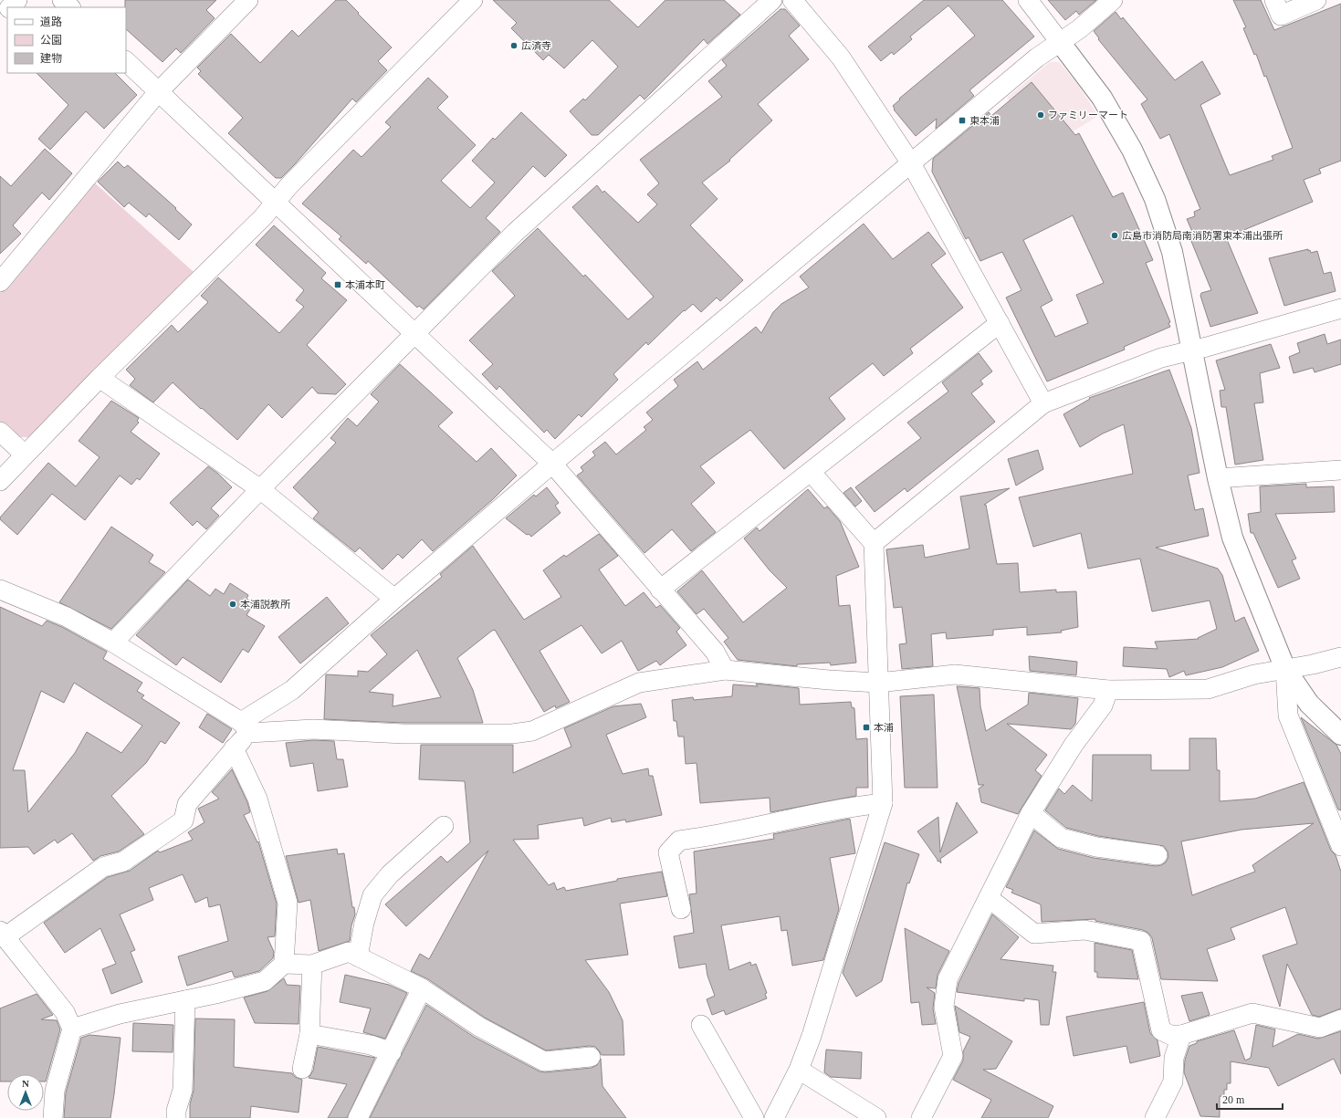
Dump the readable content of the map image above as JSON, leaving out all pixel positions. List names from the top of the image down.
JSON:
{
  "places": {
    "other": [
      "広済寺",
      "ファミリーマート",
      "広島市消防局南消防署東本浦出張所",
      "本浦説教所"
    ],
    "transit": ["東本浦", "本浦本町", "本浦"]
  },
  "legend": ["道路", "公園", "建物"],
  "scale_bar": "20 m",
  "north": "top"
}
